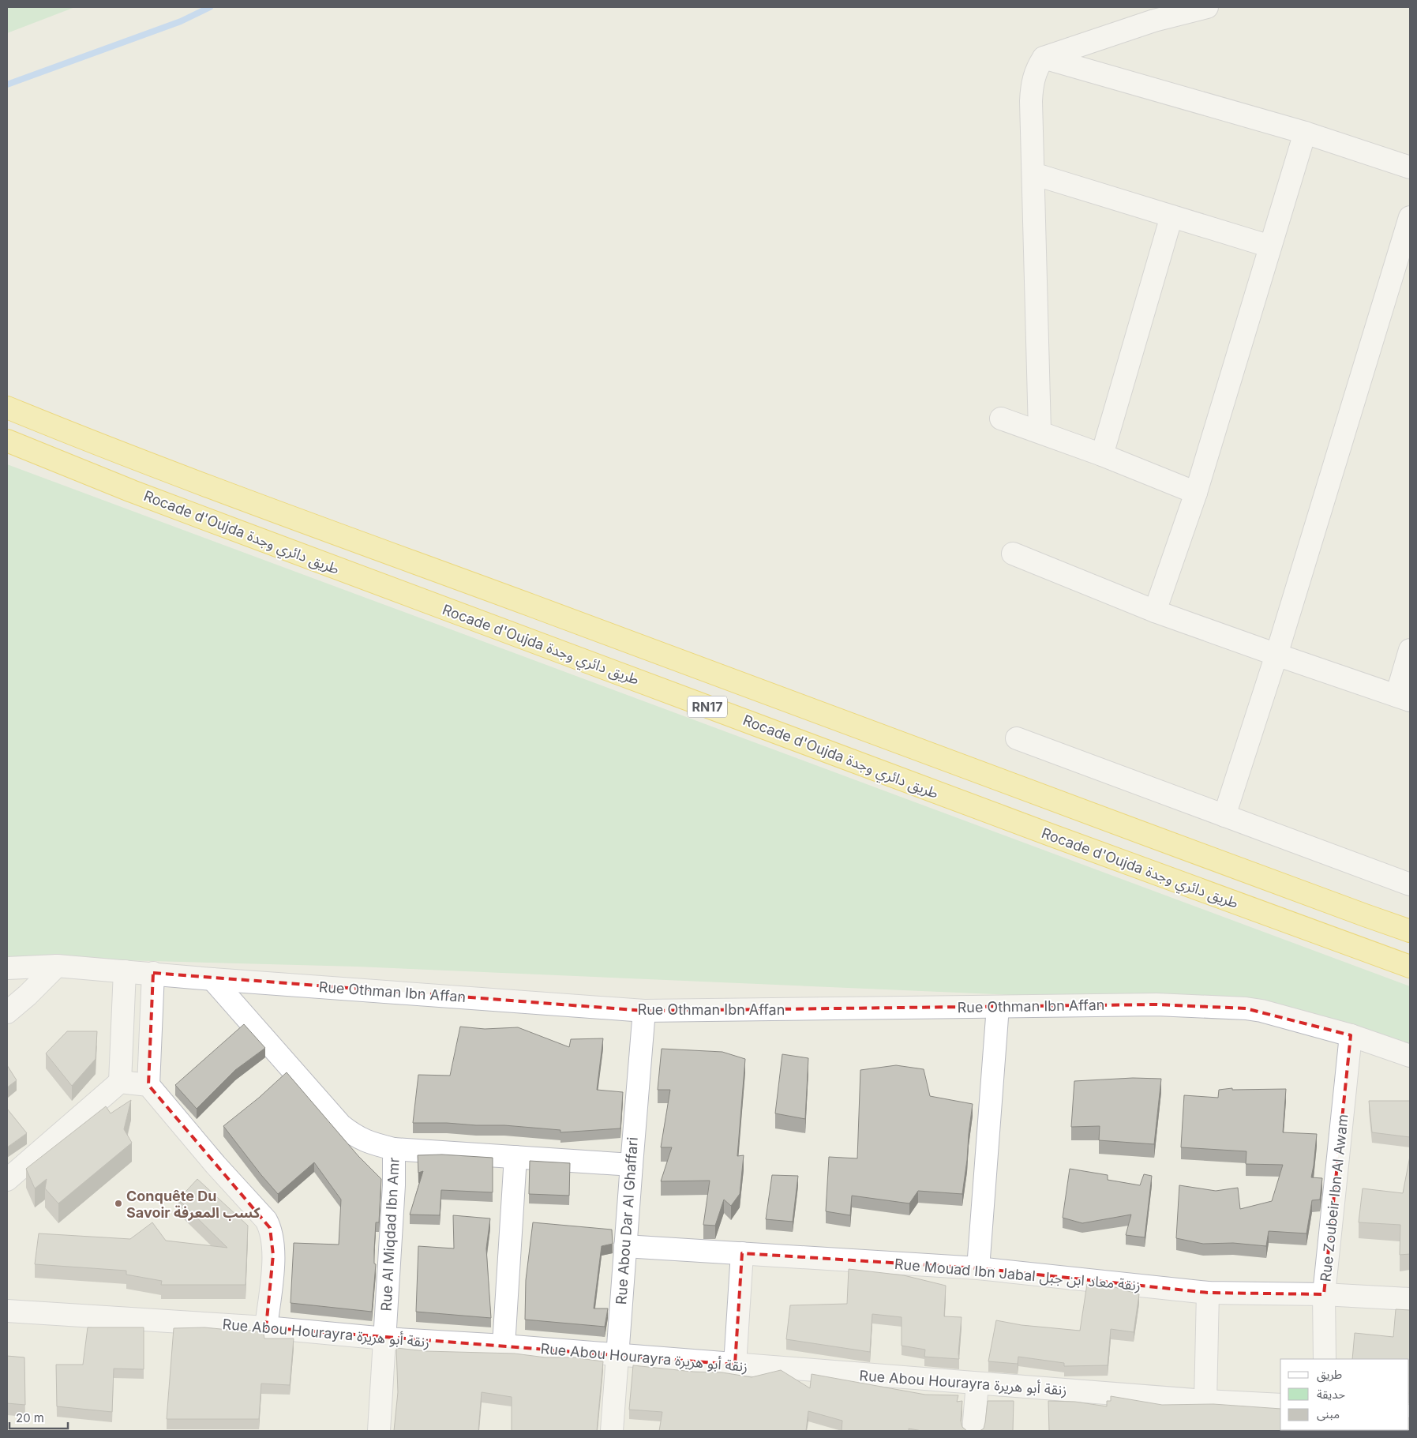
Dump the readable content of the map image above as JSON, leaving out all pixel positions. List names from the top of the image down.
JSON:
{
  "streets": {
    "highway": ["Rocade d'Oujda طريق دائري وجدة", "RN17"],
    "street": [
      "Rue Othman Ibn Affan",
      "Rue Zoubeir Ibn Al Awam",
      "Rue Abou Dar Al Ghaffari",
      "Rue Al Miqdad Ibn Amr",
      "Rue Mouad Ibn Jabal زنقة معاد ابن جبل",
      "Rue Abou Hourayra زنقة أبو هريرة"
    ]
  },
  "crossings": [
    ["Rue Othman Ibn Affan", "Rue Zoubeir Ibn Al Awam"],
    ["Rue Othman Ibn Affan", "Rue Abou Dar Al Ghaffari"],
    ["Rue Othman Ibn Affan", "Rue Al Miqdad Ibn Amr"],
    ["Rue Zoubeir Ibn Al Awam", "Rue Mouad Ibn Jabal زنقة معاد ابن جبل"],
    ["Rue Abou Dar Al Ghaffari", "Rue Mouad Ibn Jabal زنقة معاد ابن جبل"],
    ["Rue Abou Dar Al Ghaffari", "Rue Abou Hourayra زنقة أبو هريرة"],
    ["Rue Al Miqdad Ibn Amr", "Rue Abou Hourayra زنقة أبو هريرة"]
  ],
  "places": ["Conquête Du Savoir كسب المعرفة"],
  "legend": ["طريق", "حديقة", "مبنى"],
  "scale_bar": "20 m"
}
